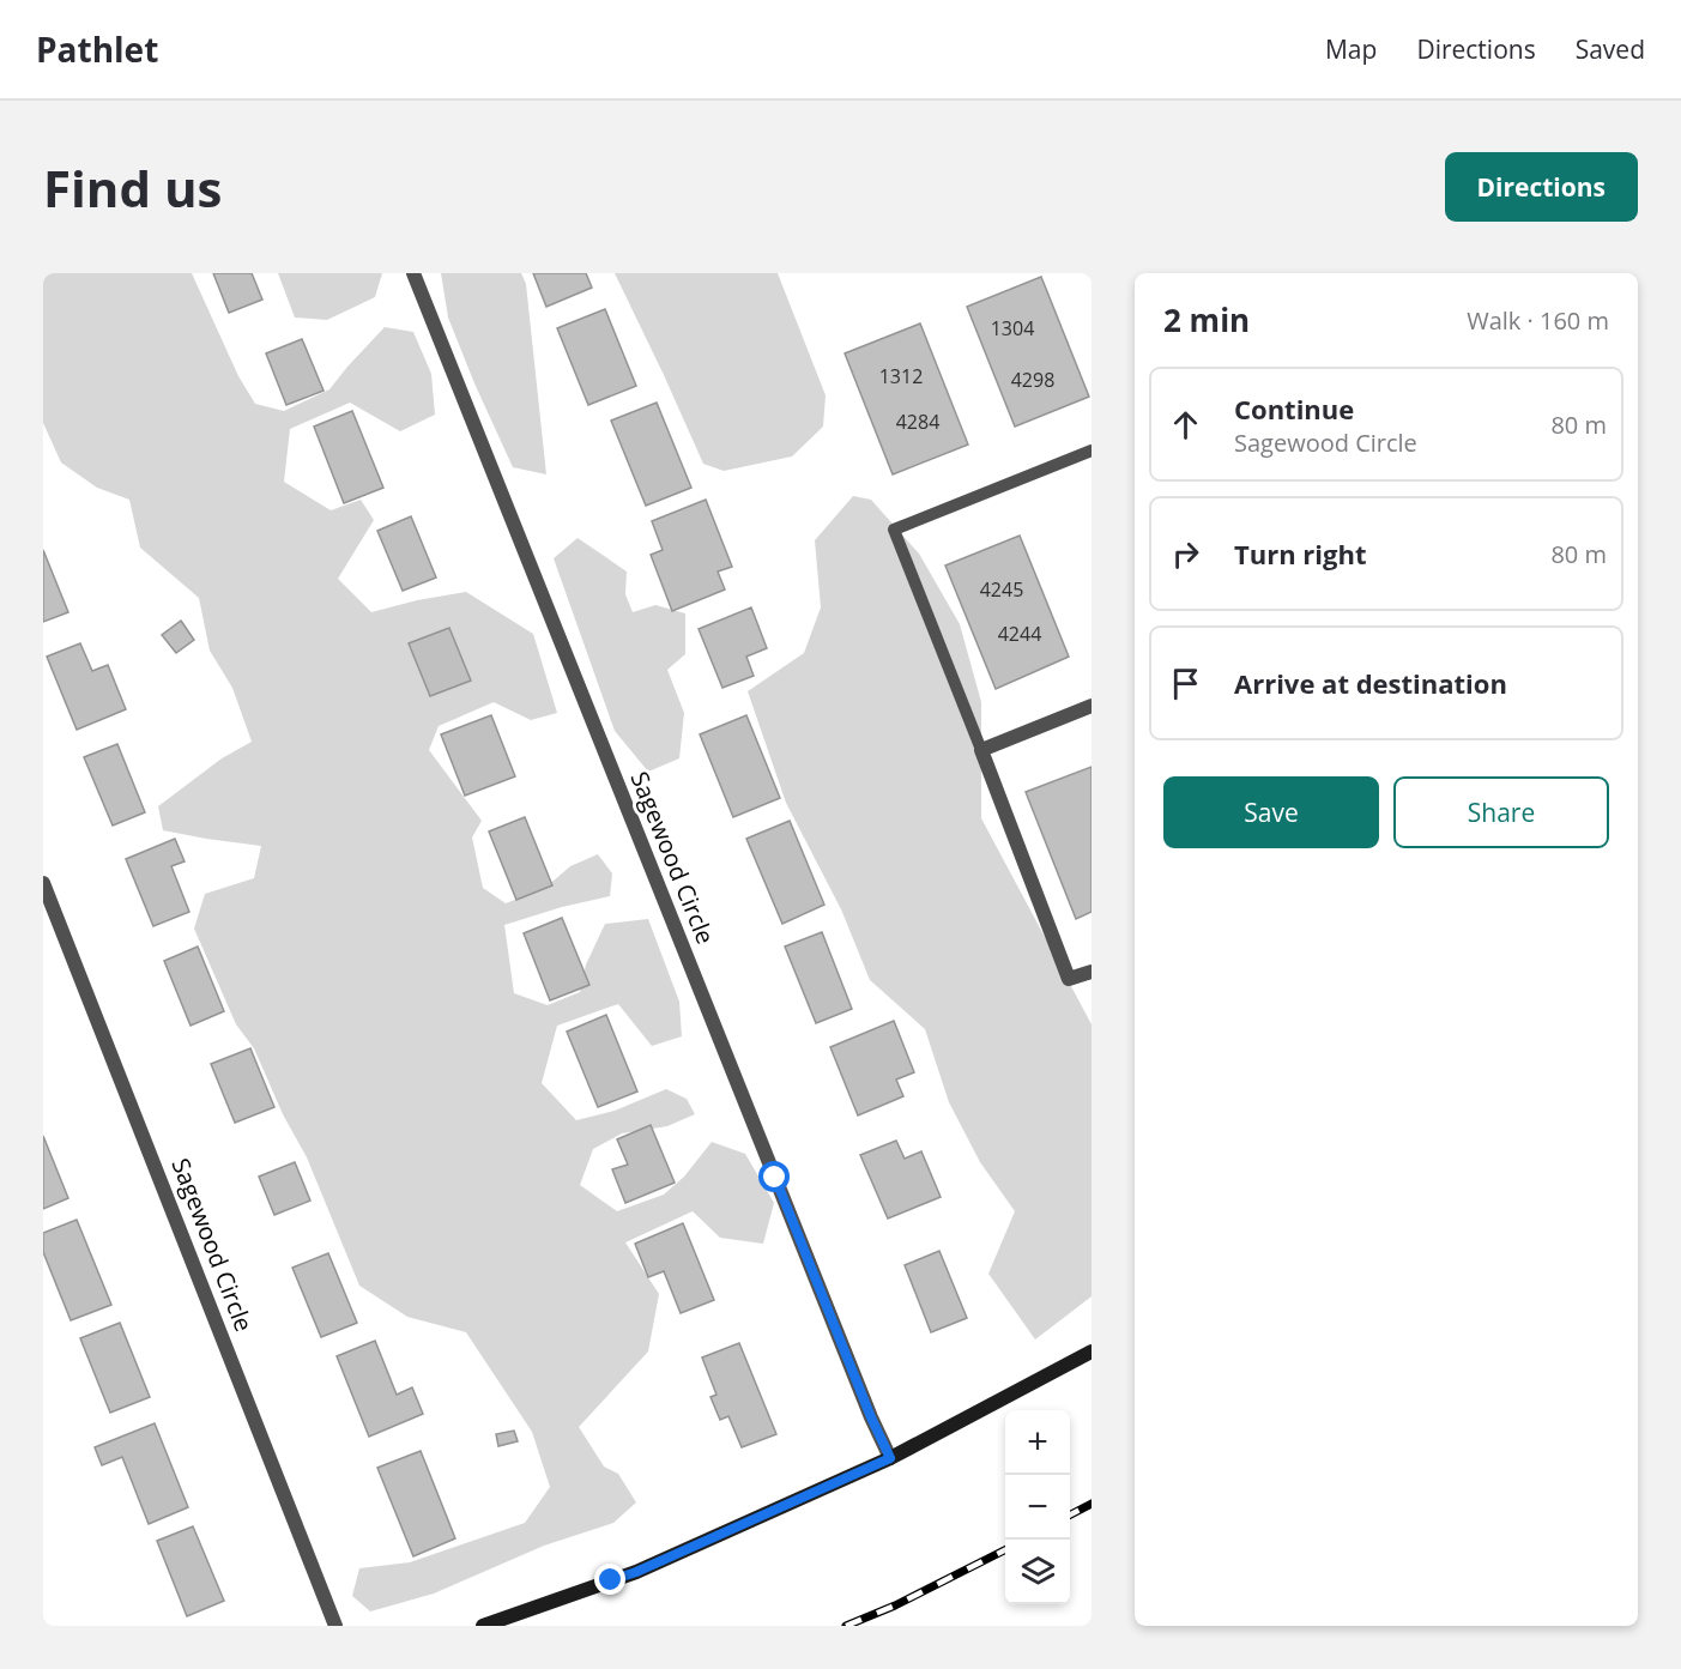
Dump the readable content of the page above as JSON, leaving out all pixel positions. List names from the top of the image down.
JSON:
{
  "streets": {
    "street": ["Sagewood Circle"]
  },
  "house_numbers": [
    "1304",
    "1312",
    "4298",
    "4284",
    "4245",
    "4244"
  ],
  "page": {
    "header": "Pathlet",
    "nav": ["Map", "Directions", "Saved"],
    "buttons": [
      "Directions",
      ["Save", "Share"]
    ],
    "title": "Find us",
    "heading": ["2 min", "Walk · 160 m"],
    "list": [
      ["Continue", "Sagewood Circle", "80 m"],
      ["Turn right", "80 m"],
      "Arrive at destination"
    ],
    "map_buttons": ["+", "−"]
  }
}
